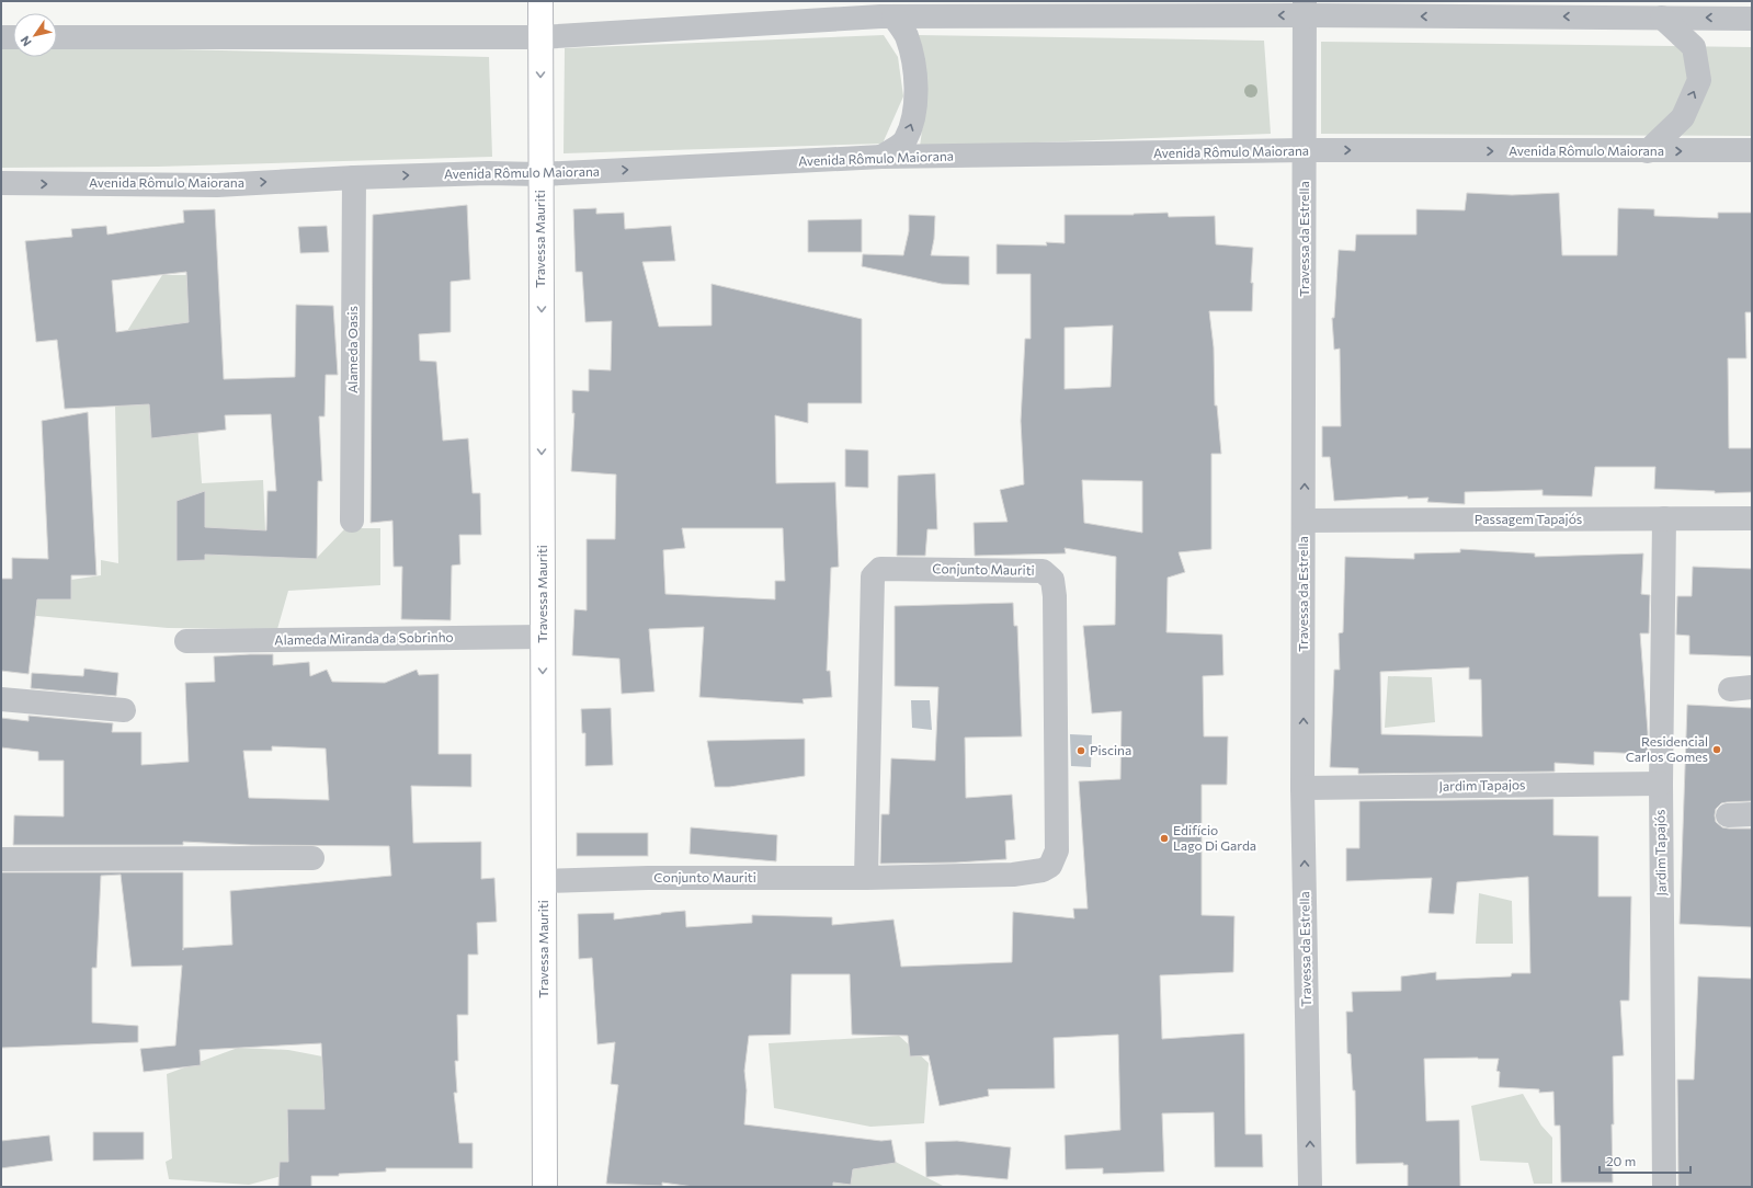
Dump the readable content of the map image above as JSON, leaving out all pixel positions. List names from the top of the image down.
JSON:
{
  "streets": {
    "main road": ["Travessa Mauriti"],
    "street": [
      "Avenida Rômulo Maiorana",
      "Travessa da Estrella",
      "Alameda Oasis",
      "Passagem Tapajós",
      "Conjunto Mauriti",
      "Alameda Miranda da Sobrinho",
      "Jardim Tapajos",
      "Jardim Tapajós"
    ]
  },
  "crossings": [
    ["Avenida Rômulo Maiorana", "Travessa Mauriti"],
    ["Avenida Rômulo Maiorana", "Travessa da Estrella"],
    ["Avenida Rômulo Maiorana", "Alameda Oasis"],
    ["Travessa Mauriti", "Conjunto Mauriti"],
    ["Travessa Mauriti", "Alameda Miranda da Sobrinho"],
    ["Travessa da Estrella", "Passagem Tapajós"],
    ["Travessa da Estrella", "Jardim Tapajos"],
    ["Passagem Tapajós", "Jardim Tapajós"],
    ["Jardim Tapajos", "Jardim Tapajós"]
  ],
  "one_way": ["Travessa Mauriti", "Travessa da Estrella"],
  "places": ["Residencial Carlos Gomes", "Piscina", "Edifício Lago Di Garda"],
  "scale_bar": "20 m",
  "north": "bottom left"
}
